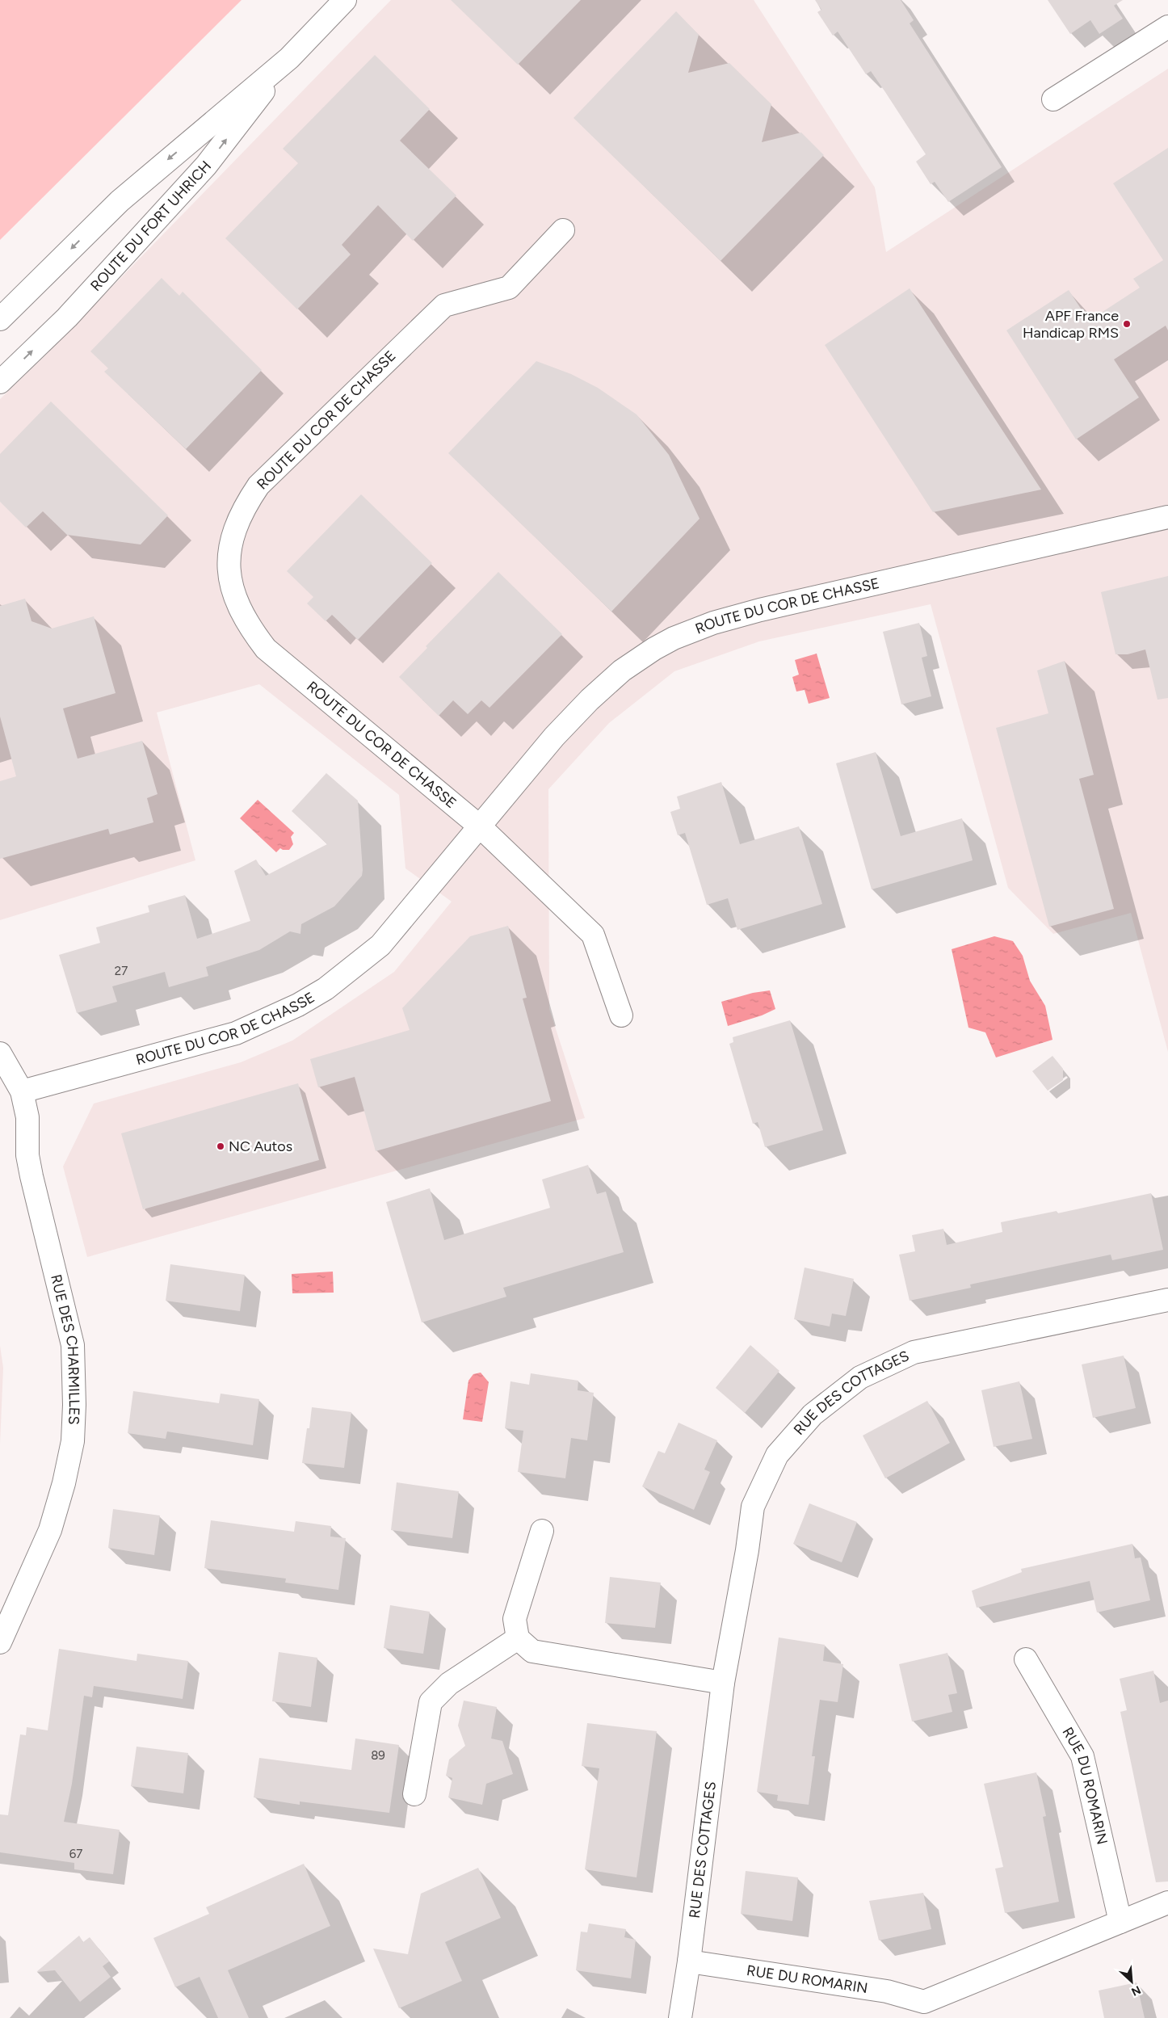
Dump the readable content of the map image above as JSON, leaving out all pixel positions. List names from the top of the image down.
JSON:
{
  "streets": {
    "street": [
      "ROUTE DU FORT UHRICH",
      "ROUTE DU COR DE CHASSE",
      "RUE DES CHARMILLES",
      "RUE DES COTTAGES",
      "RUE DU ROMARIN"
    ]
  },
  "crossings": [
    ["ROUTE DU COR DE CHASSE", "RUE DES CHARMILLES"],
    ["RUE DES COTTAGES", "RUE DU ROMARIN"]
  ],
  "places": ["APF France Handicap RMS", "NC Autos"],
  "house_numbers": ["27", "89", "67"],
  "north": "bottom right"
}
